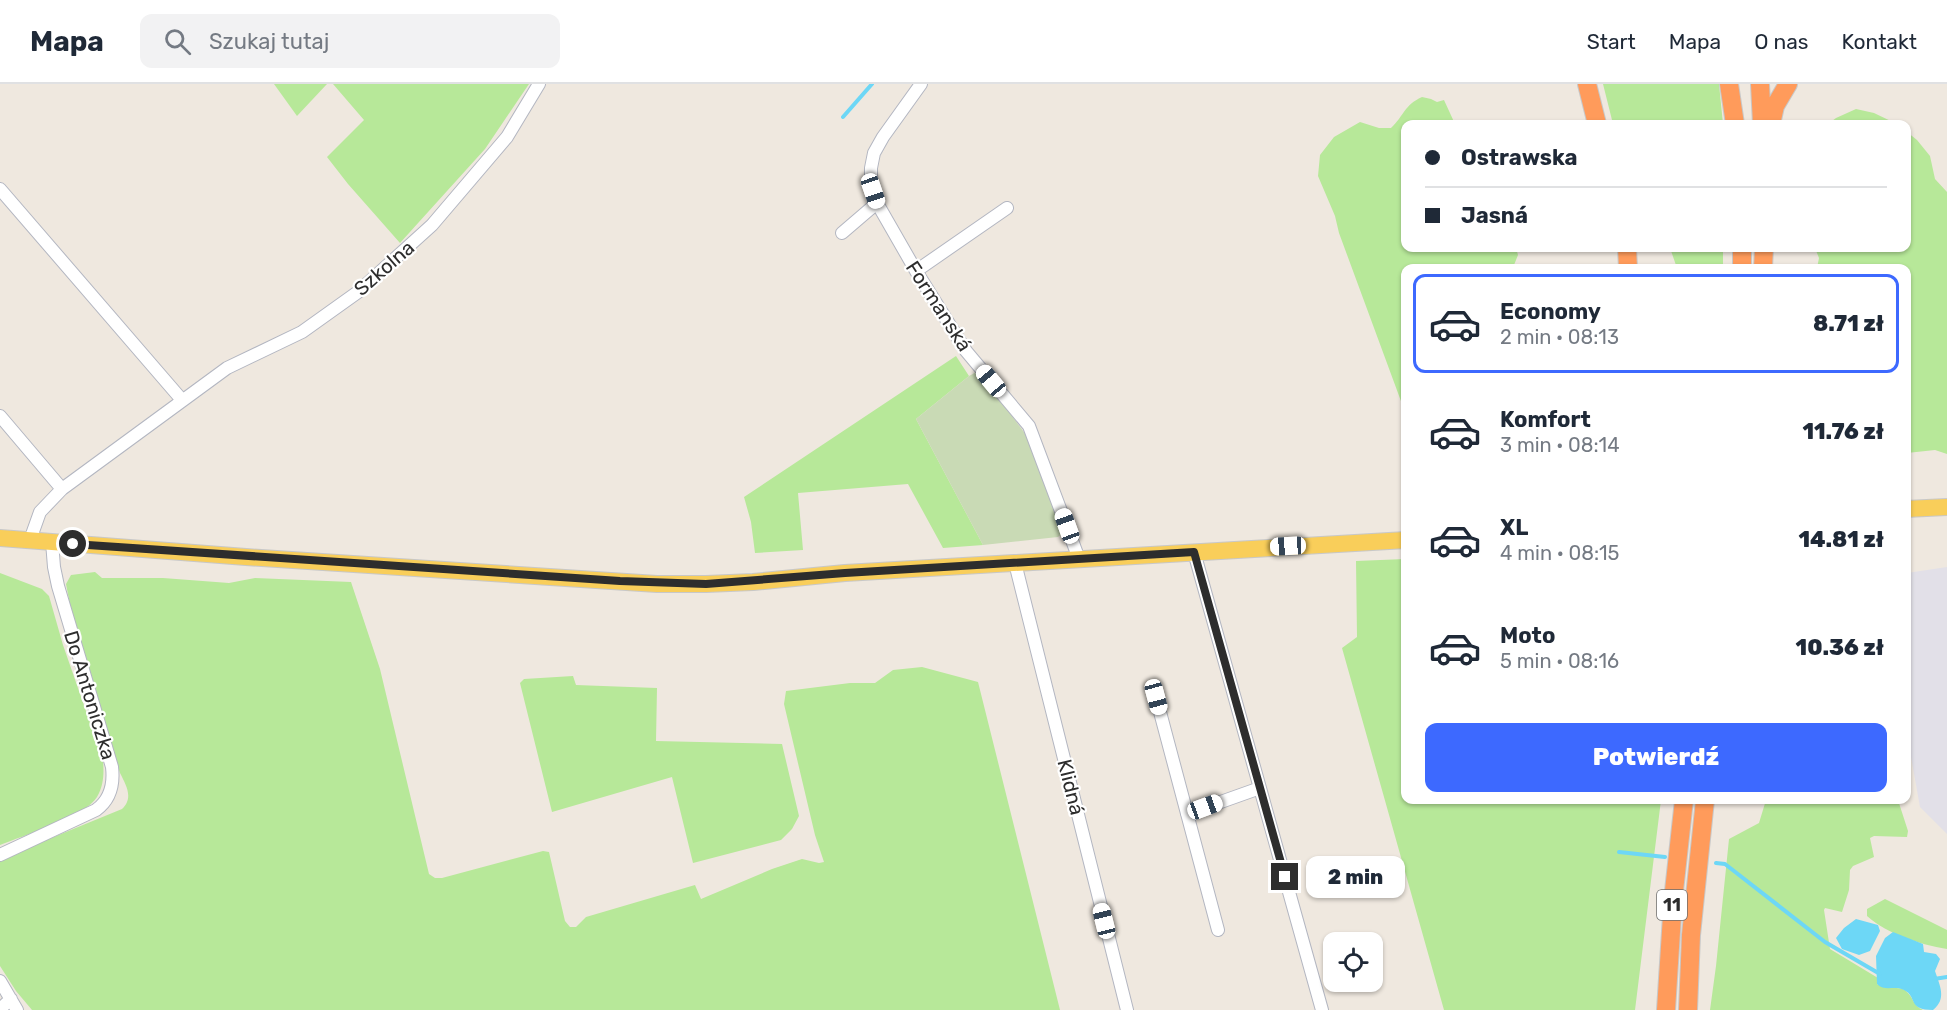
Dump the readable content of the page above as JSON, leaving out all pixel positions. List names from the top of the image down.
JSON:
{
  "streets": {
    "highway": ["11"],
    "street": [
      "Szkolna",
      "Formanská",
      "Do Antoniczka",
      "Klidná"
    ]
  },
  "page": {
    "header": "Mapa",
    "search": "Szukaj tutaj",
    "nav": [
      "Start",
      "Mapa",
      "O nas",
      "Kontakt"
    ],
    "banner": ["Ostrawska", "Jasná"],
    "list": [
      {
        "name": "Economy",
        "note": "2 min · 08:13",
        "value": "8.71 zł"
      },
      {
        "name": "Komfort",
        "note": "3 min · 08:14",
        "value": "11.76 zł"
      },
      {
        "name": "XL",
        "note": "4 min · 08:15",
        "value": "14.81 zł"
      },
      {
        "name": "Moto",
        "note": "5 min · 08:16",
        "value": "10.36 zł"
      }
    ],
    "buttons": "Potwierdź",
    "bubble": "2 min"
  }
}
